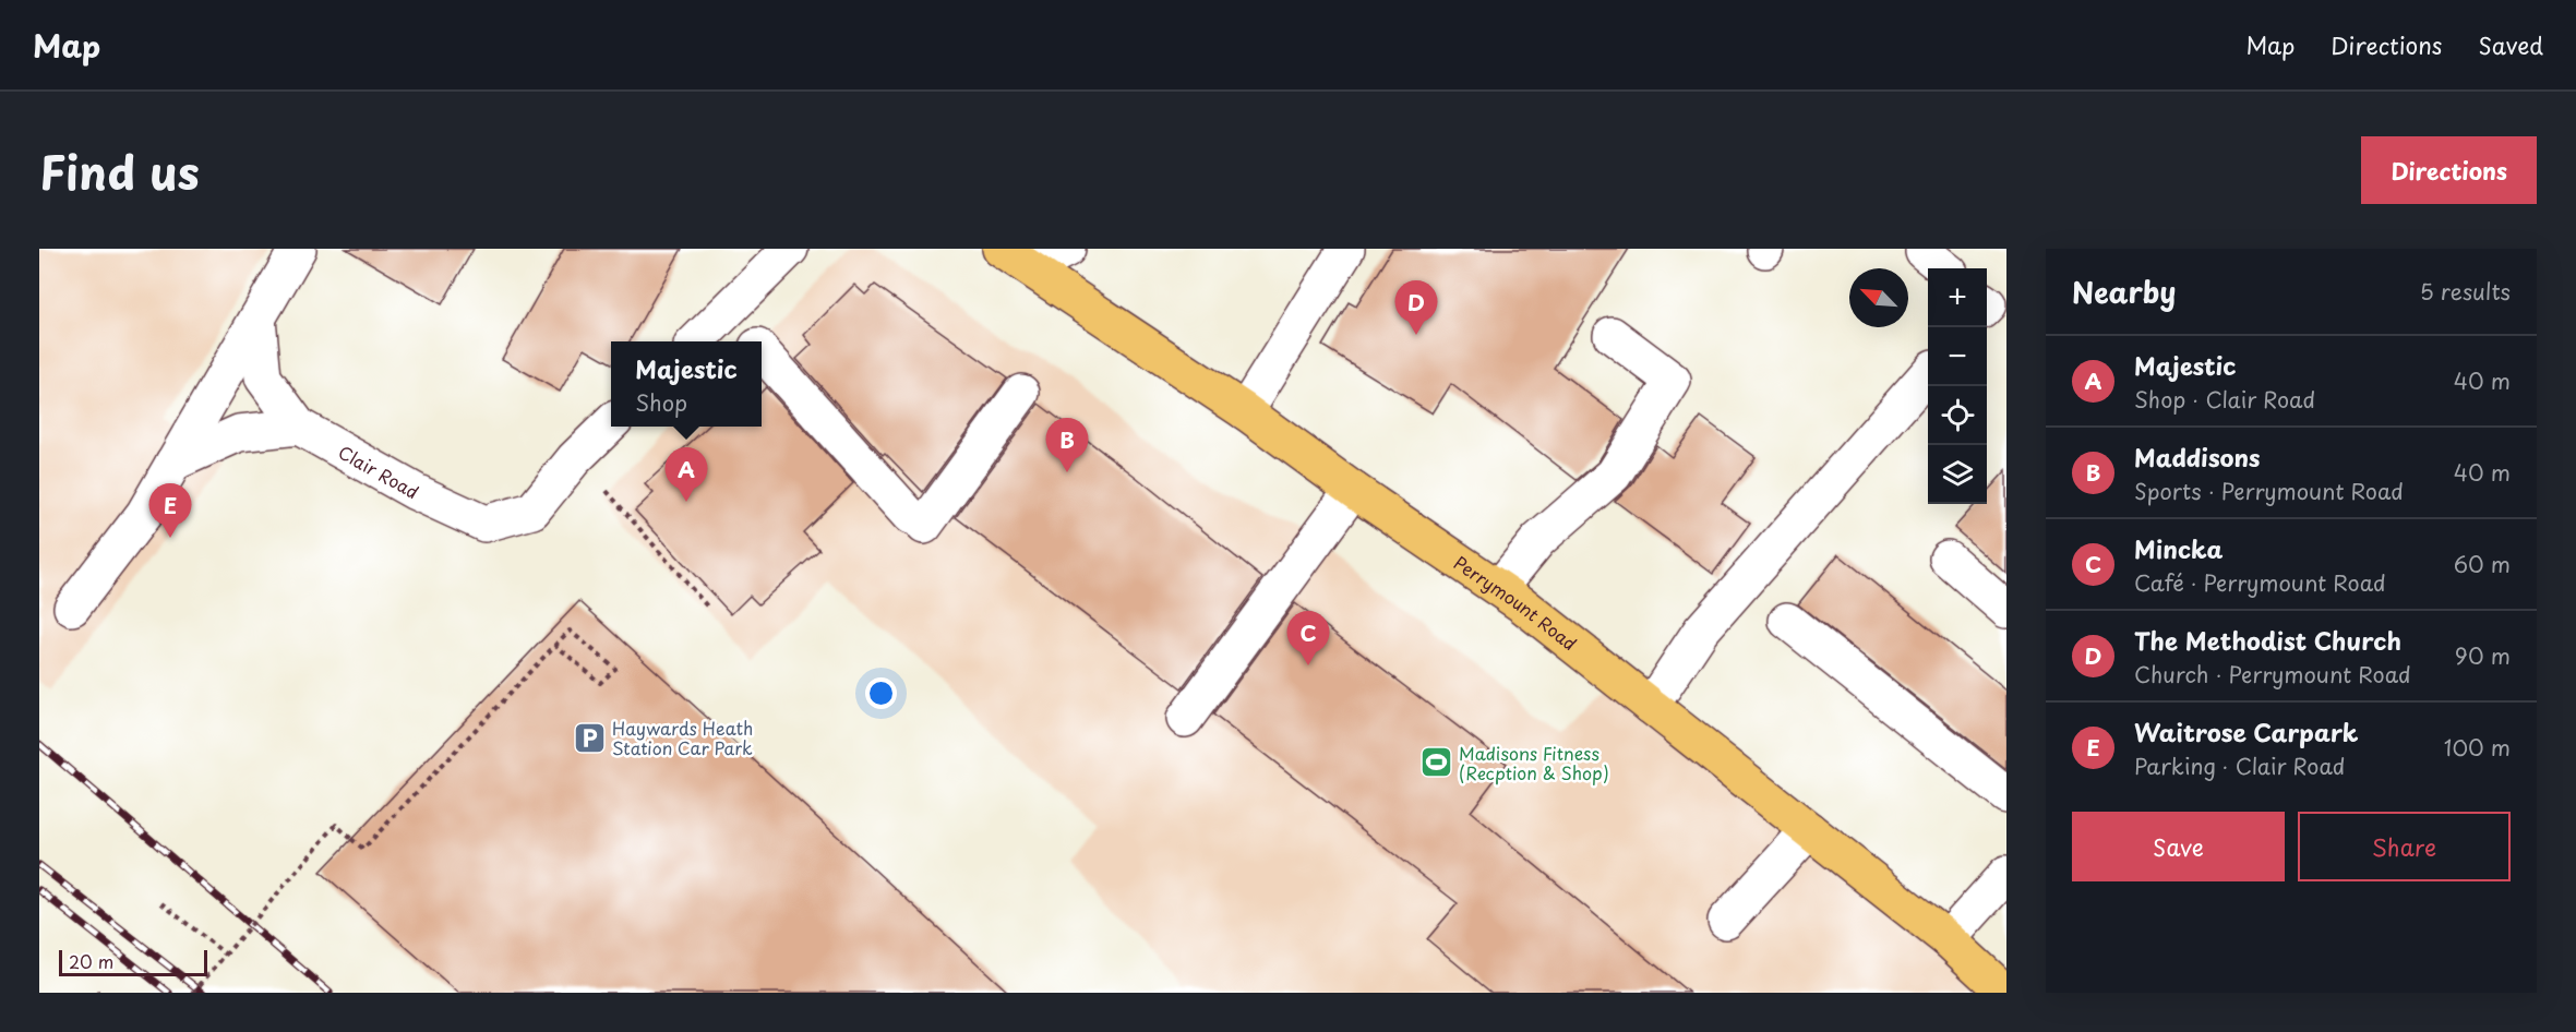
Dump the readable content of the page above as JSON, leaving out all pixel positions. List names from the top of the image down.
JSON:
{
  "streets": {
    "main road": ["Perrymount Road"],
    "street": ["Clair Road"]
  },
  "places": {
    "parking": ["Haywards Heath Station Car Park"],
    "sports": ["Madisons Fitness (Recption & Shop)"]
  },
  "scale_bar": "20 m",
  "north": "top left",
  "page": {
    "header": "Map",
    "nav": ["Map", "Directions", "Saved"],
    "title": "Find us",
    "buttons": [
      "Directions",
      ["Save", "Share"]
    ],
    "heading": ["Nearby", "5 results"],
    "map_buttons": ["+", "−"],
    "pins": [
      "D",
      "B",
      "A",
      "E",
      "C"
    ],
    "list": [
      {
        "mark": "A",
        "name": "Majestic",
        "note": "Shop · Clair Road",
        "value": "40 m"
      },
      {
        "mark": "B",
        "name": "Maddisons",
        "note": "Sports · Perrymount Road",
        "value": "40 m"
      },
      {
        "mark": "C",
        "name": "Mincka",
        "note": "Café · Perrymount Road",
        "value": "60 m"
      },
      {
        "mark": "D",
        "name": "The Methodist Church",
        "note": "Church · Perrymount Road",
        "value": "90 m"
      },
      {
        "mark": "E",
        "name": "Waitrose Carpark",
        "note": "Parking · Clair Road",
        "value": "100 m"
      }
    ],
    "popup": ["Majestic", "Shop"],
    "scale": "20 m"
  }
}
